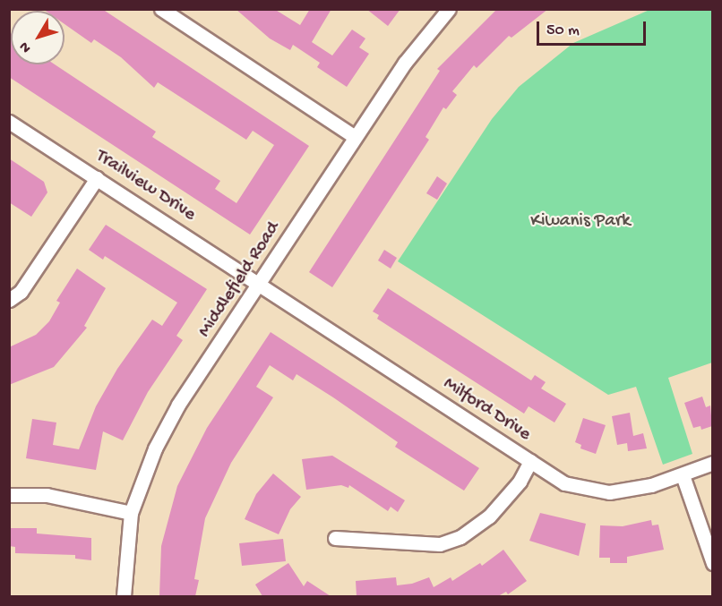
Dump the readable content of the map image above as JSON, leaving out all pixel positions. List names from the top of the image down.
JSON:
{
  "streets": {
    "street": ["Trailview Drive", "Middlefield Road", "Milford Drive"]
  },
  "crossings": [
    ["Trailview Drive", "Middlefield Road"],
    ["Trailview Drive", "Milford Drive"],
    ["Middlefield Road", "Milford Drive"]
  ],
  "parks": ["Kiwanis Park"],
  "scale_bar": "50 m",
  "north": "bottom left"
}
